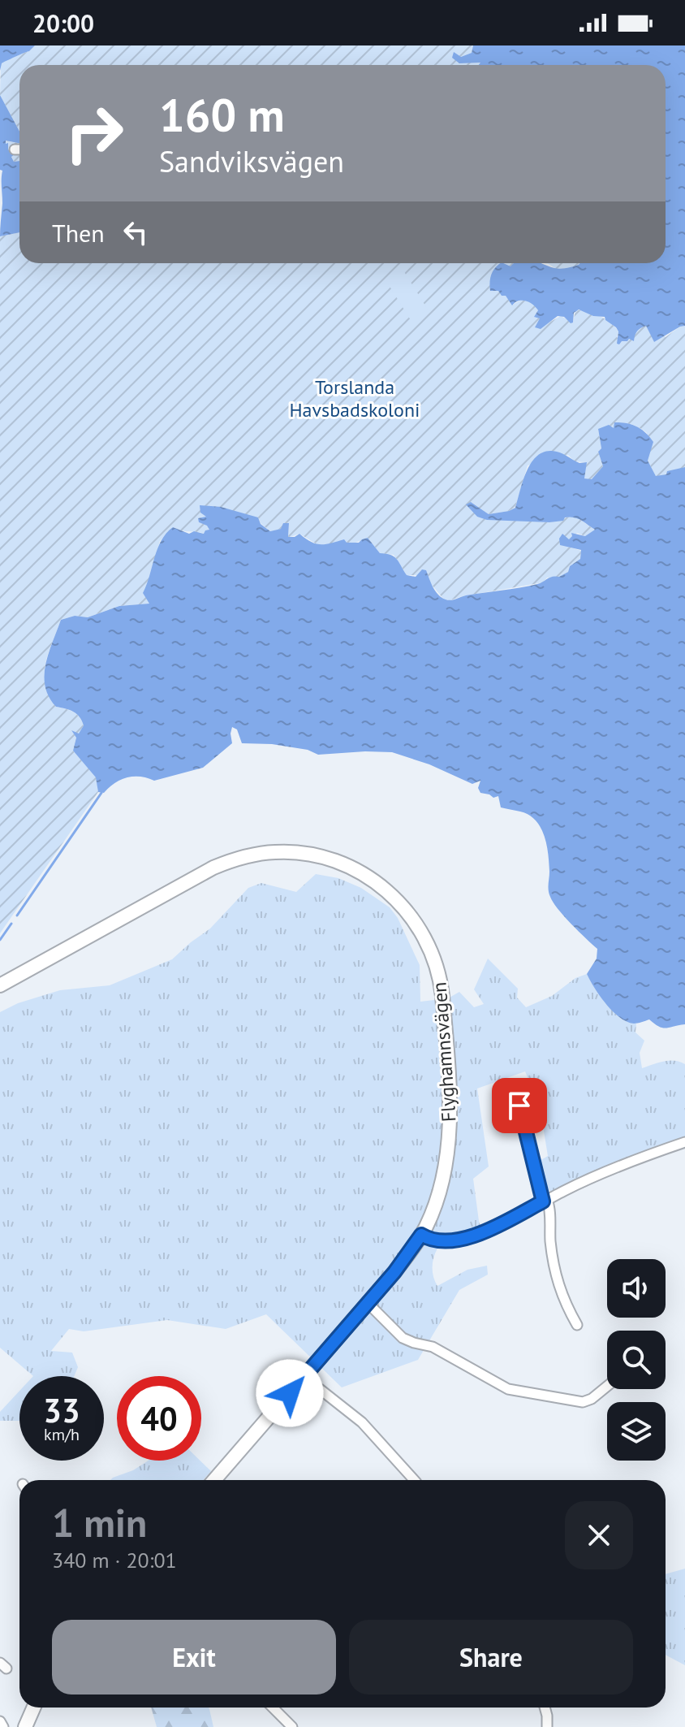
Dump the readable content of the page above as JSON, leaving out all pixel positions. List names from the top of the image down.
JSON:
{
  "streets": {
    "street": ["Flyghamnsvägen"]
  },
  "parks": ["Torslanda Havsbadskoloni"],
  "page": {
    "status": "20:00",
    "turn": ["160 m", "Sandviksvägen"],
    "then": "Then",
    "speed": "33 km/h",
    "limit": "40",
    "heading": ["1 min", "340 m · 20:01"],
    "buttons": ["Exit", "Share"]
  }
}
